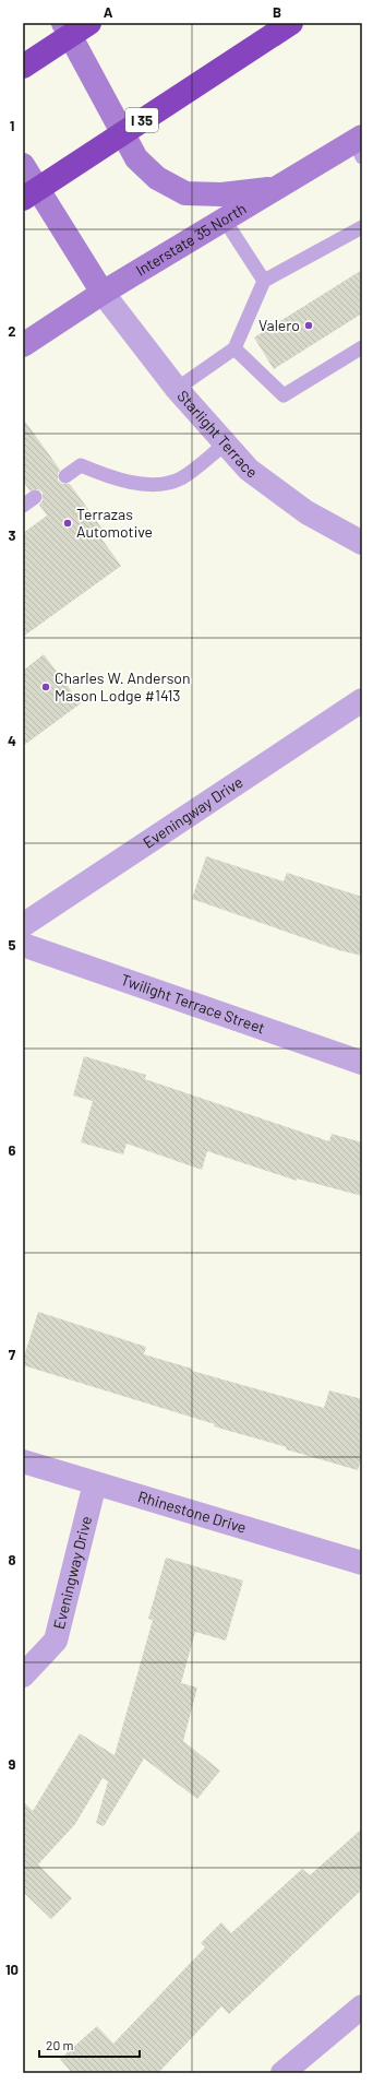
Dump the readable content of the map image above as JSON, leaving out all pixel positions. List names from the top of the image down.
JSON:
{
  "streets": {
    "highway": ["I 35"],
    "main road": ["Interstate 35 North"],
    "street": [
      "Starlight Terrace",
      "Eveningway Drive",
      "Twilight Terrace Street",
      "Rhinestone Drive"
    ]
  },
  "crossings": [
    ["Interstate 35 North", "Starlight Terrace"],
    ["Eveningway Drive", "Rhinestone Drive"]
  ],
  "places": ["Valero", "Terrazas Automotive", "Charles W. Anderson Mason Lodge #1413"],
  "scale_bar": "20 m",
  "grid": {
    "columns": ["A", "B"],
    "rows": [
      "1",
      "2",
      "3",
      "4",
      "5",
      "6",
      "7",
      "8",
      "9",
      "10"
    ]
  }
}
